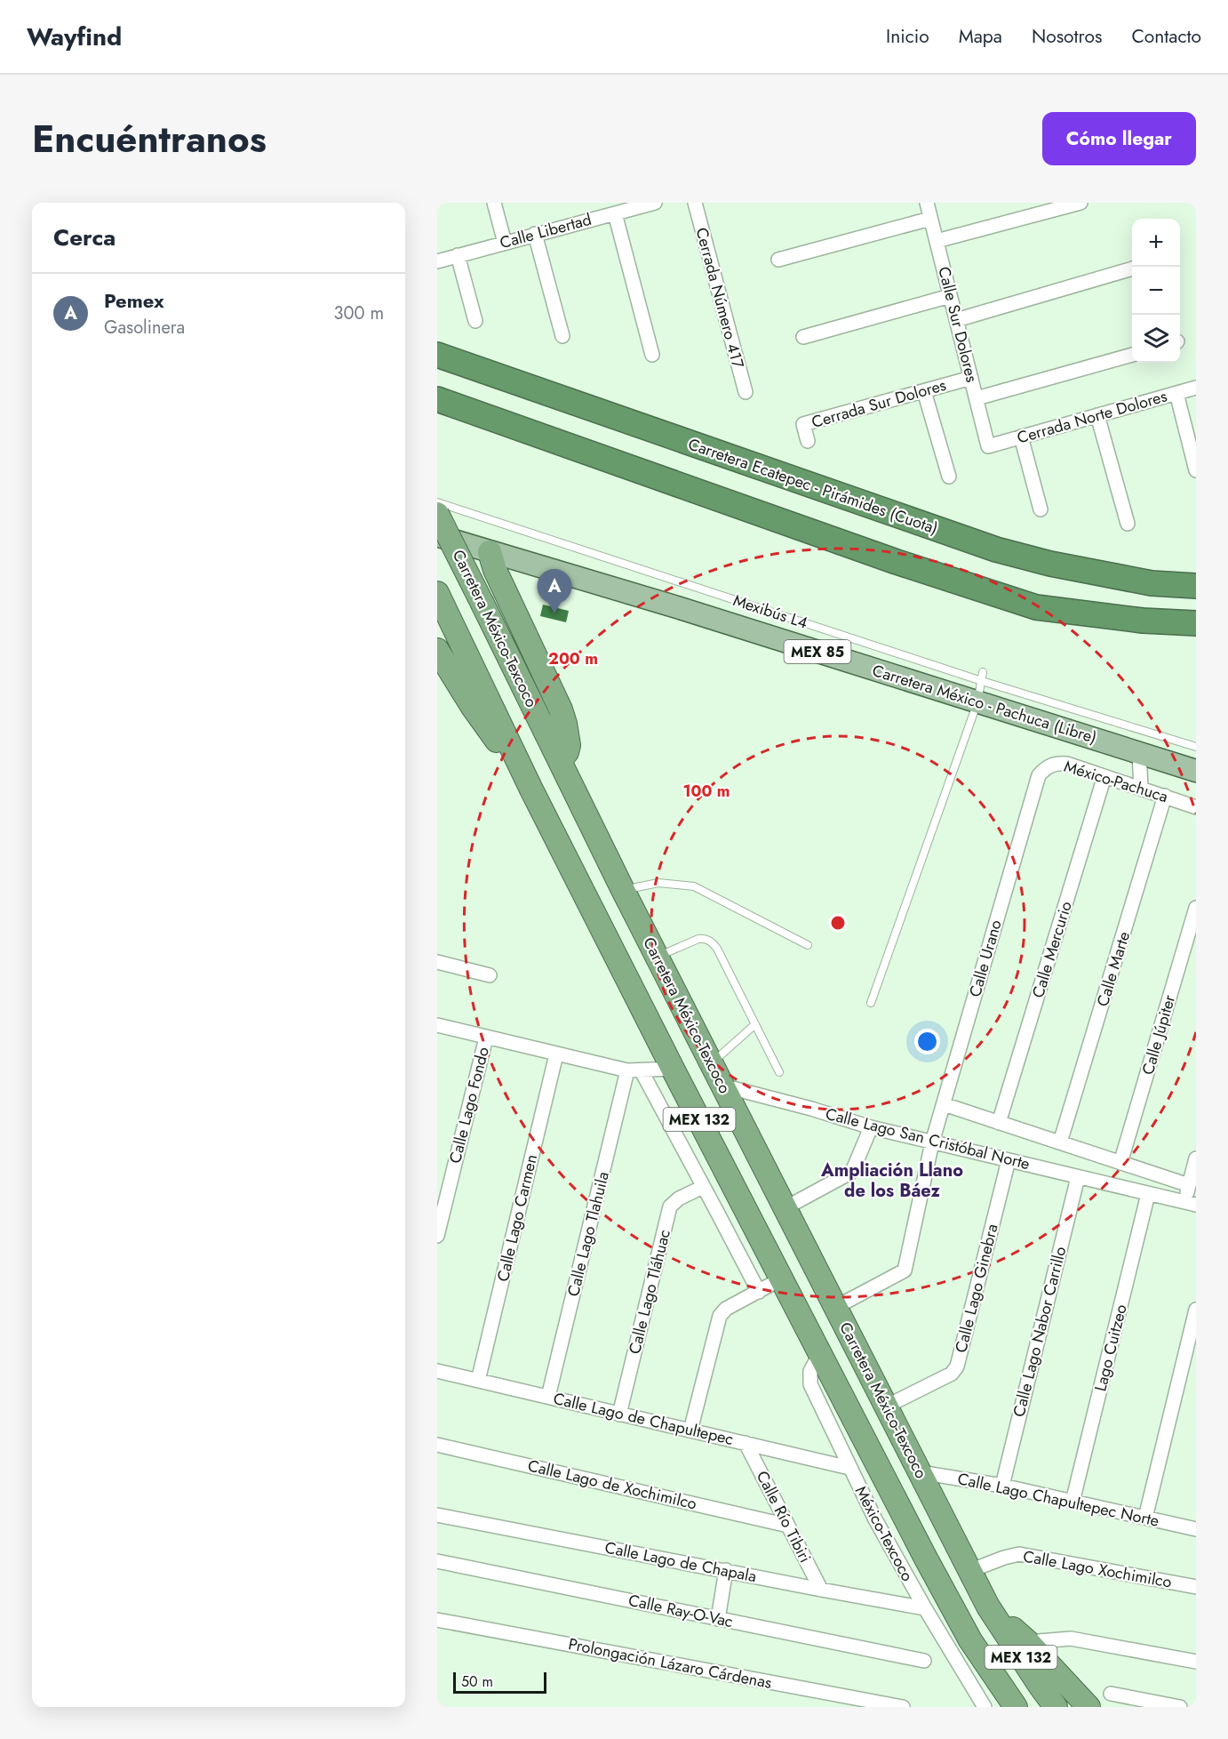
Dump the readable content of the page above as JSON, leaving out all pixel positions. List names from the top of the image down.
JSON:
{
  "streets": {
    "highway": ["Carretera Ecatepec - Pirámides (Cuota)", "Carretera México-Texcoco", "MEX 132"],
    "main road": ["MEX 85", "Carretera México - Pachuca (Libre)"],
    "street": [
      "Calle Libertad",
      "Cerrada Número 417",
      "Calle Sur Dolores",
      "Cerrada Sur Dolores",
      "Cerrada Norte Dolores",
      "México-Pachuca",
      "Calle Mercurio",
      "Calle Urano",
      "Calle Marte",
      "Calle Júpiter",
      "Calle Lago Fondo",
      "Calle Lago San Cristóbal Norte",
      "Calle Lago Carmen",
      "Calle Lago Tlahuila",
      "Calle Lago Ginebra",
      "Calle Lago Tláhuac",
      "Calle Lago Nabor Carrillo",
      "Lago Cuitzeo",
      "Calle Lago de Chapultepec",
      "Calle Lago de Xochimilco",
      "Calle Lago Chapultepec Norte",
      "Calle Río Tibiri",
      "México-Texcoco",
      "Calle Lago de Chapala",
      "Calle Lago Xochimilco",
      "Calle Ray-O-Vac",
      "Prolongación Lázaro Cárdenas"
    ],
    "lane": ["Mexibús L4"]
  },
  "crossings": [
    ["Calle Sur Dolores", "Cerrada Sur Dolores"],
    ["Calle Sur Dolores", "Cerrada Norte Dolores"],
    ["Carretera México-Texcoco", "Calle Urano"],
    ["Carretera México-Texcoco", "Calle Lago San Cristóbal Norte"],
    ["Carretera México-Texcoco", "Calle Lago Ginebra"],
    ["Carretera México-Texcoco", "Calle Lago Chapultepec Norte"],
    ["Carretera México-Texcoco", "Calle Lago Xochimilco"],
    ["México-Pachuca", "Calle Mercurio"],
    ["México-Pachuca", "Calle Urano"],
    ["México-Pachuca", "Calle Marte"],
    ["Calle Mercurio", "Calle Lago San Cristóbal Norte"],
    ["Calle Urano", "Calle Lago San Cristóbal Norte"],
    ["Calle Marte", "Calle Lago San Cristóbal Norte"],
    ["Calle Júpiter", "Calle Lago San Cristóbal Norte"],
    ["MEX 132", "México-Texcoco"],
    ["Calle Lago San Cristóbal Norte", "Calle Lago Ginebra"],
    ["Calle Lago San Cristóbal Norte", "Calle Lago Nabor Carrillo"],
    ["Calle Lago San Cristóbal Norte", "Lago Cuitzeo"],
    ["Calle Lago Carmen", "Calle Lago de Chapultepec"],
    ["Calle Lago Tlahuila", "Calle Lago de Chapultepec"],
    ["Calle Lago Tláhuac", "Calle Lago de Chapultepec"],
    ["Calle Lago Nabor Carrillo", "Calle Lago Chapultepec Norte"],
    ["Lago Cuitzeo", "Calle Lago Chapultepec Norte"],
    ["Calle Lago de Chapultepec", "Calle Río Tibiri"],
    ["Calle Lago de Chapultepec", "México-Texcoco"],
    ["Calle Lago de Xochimilco", "Calle Río Tibiri"],
    ["Calle Río Tibiri", "Calle Lago de Chapala"],
    ["México-Texcoco", "Calle Lago de Chapala"]
  ],
  "districts": ["Ampliación Llano de los Báez"],
  "scale_bar": "50 m",
  "page": {
    "header": "Wayfind",
    "nav": [
      "Inicio",
      "Mapa",
      "Nosotros",
      "Contacto"
    ],
    "title": "Encuéntranos",
    "buttons": "Cómo llegar",
    "heading": "Cerca",
    "map_buttons": ["+", "−"],
    "list": [
      {
        "mark": "A",
        "name": "Pemex",
        "note": "Gasolinera",
        "value": "300 m"
      }
    ],
    "pins": "A",
    "scale": "50 m"
  },
  "rings": ["200 m", "100 m"]
}
